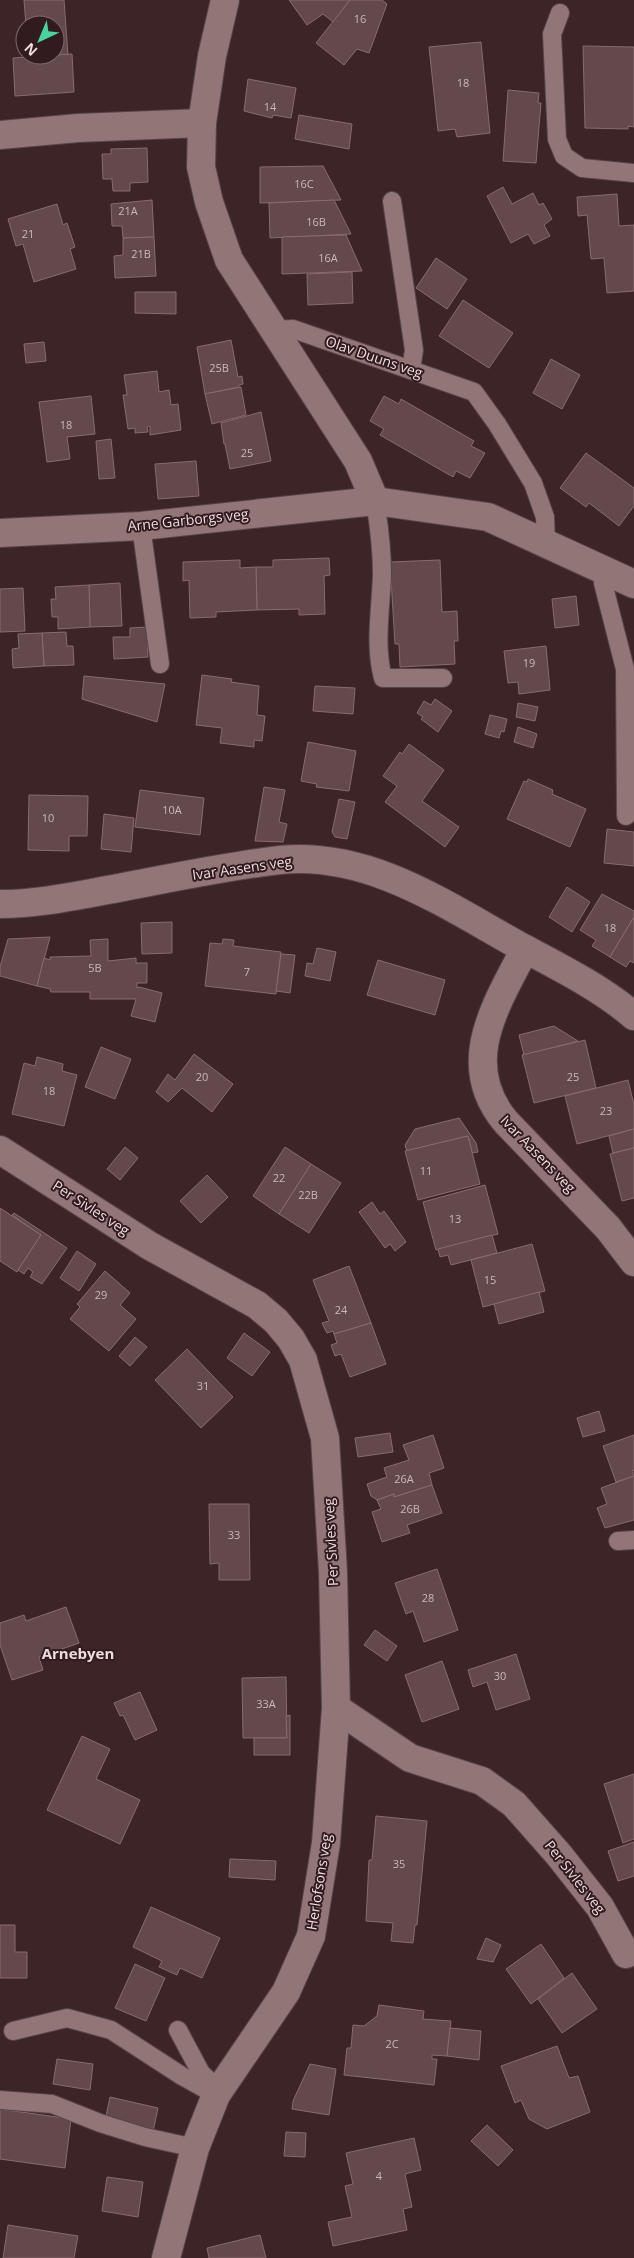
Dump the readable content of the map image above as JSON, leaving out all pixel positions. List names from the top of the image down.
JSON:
{
  "streets": {
    "street": [
      "Arne Garborgs veg",
      "Ivar Aasens veg",
      "Per Sivles veg",
      "Herlofsons veg"
    ],
    "lane": ["Olav Duuns veg"]
  },
  "crossings": [
    ["Olav Duuns veg", "Arne Garborgs veg"],
    ["Per Sivles veg", "Herlofsons veg"]
  ],
  "districts": ["Arnebyen"],
  "house_numbers": [
    "16",
    "18",
    "14",
    "16C",
    "21A",
    "16B",
    "21",
    "21B",
    "16A",
    "25B",
    "18",
    "25",
    "19",
    "10A",
    "10",
    "18",
    "5B",
    "7",
    "20",
    "25",
    "18",
    "23",
    "11",
    "22",
    "22B",
    "13",
    "15",
    "29",
    "24",
    "31",
    "26A",
    "26B",
    "33",
    "28",
    "30",
    "33A",
    "35",
    "2C",
    "4"
  ],
  "north": "bottom left"
}
